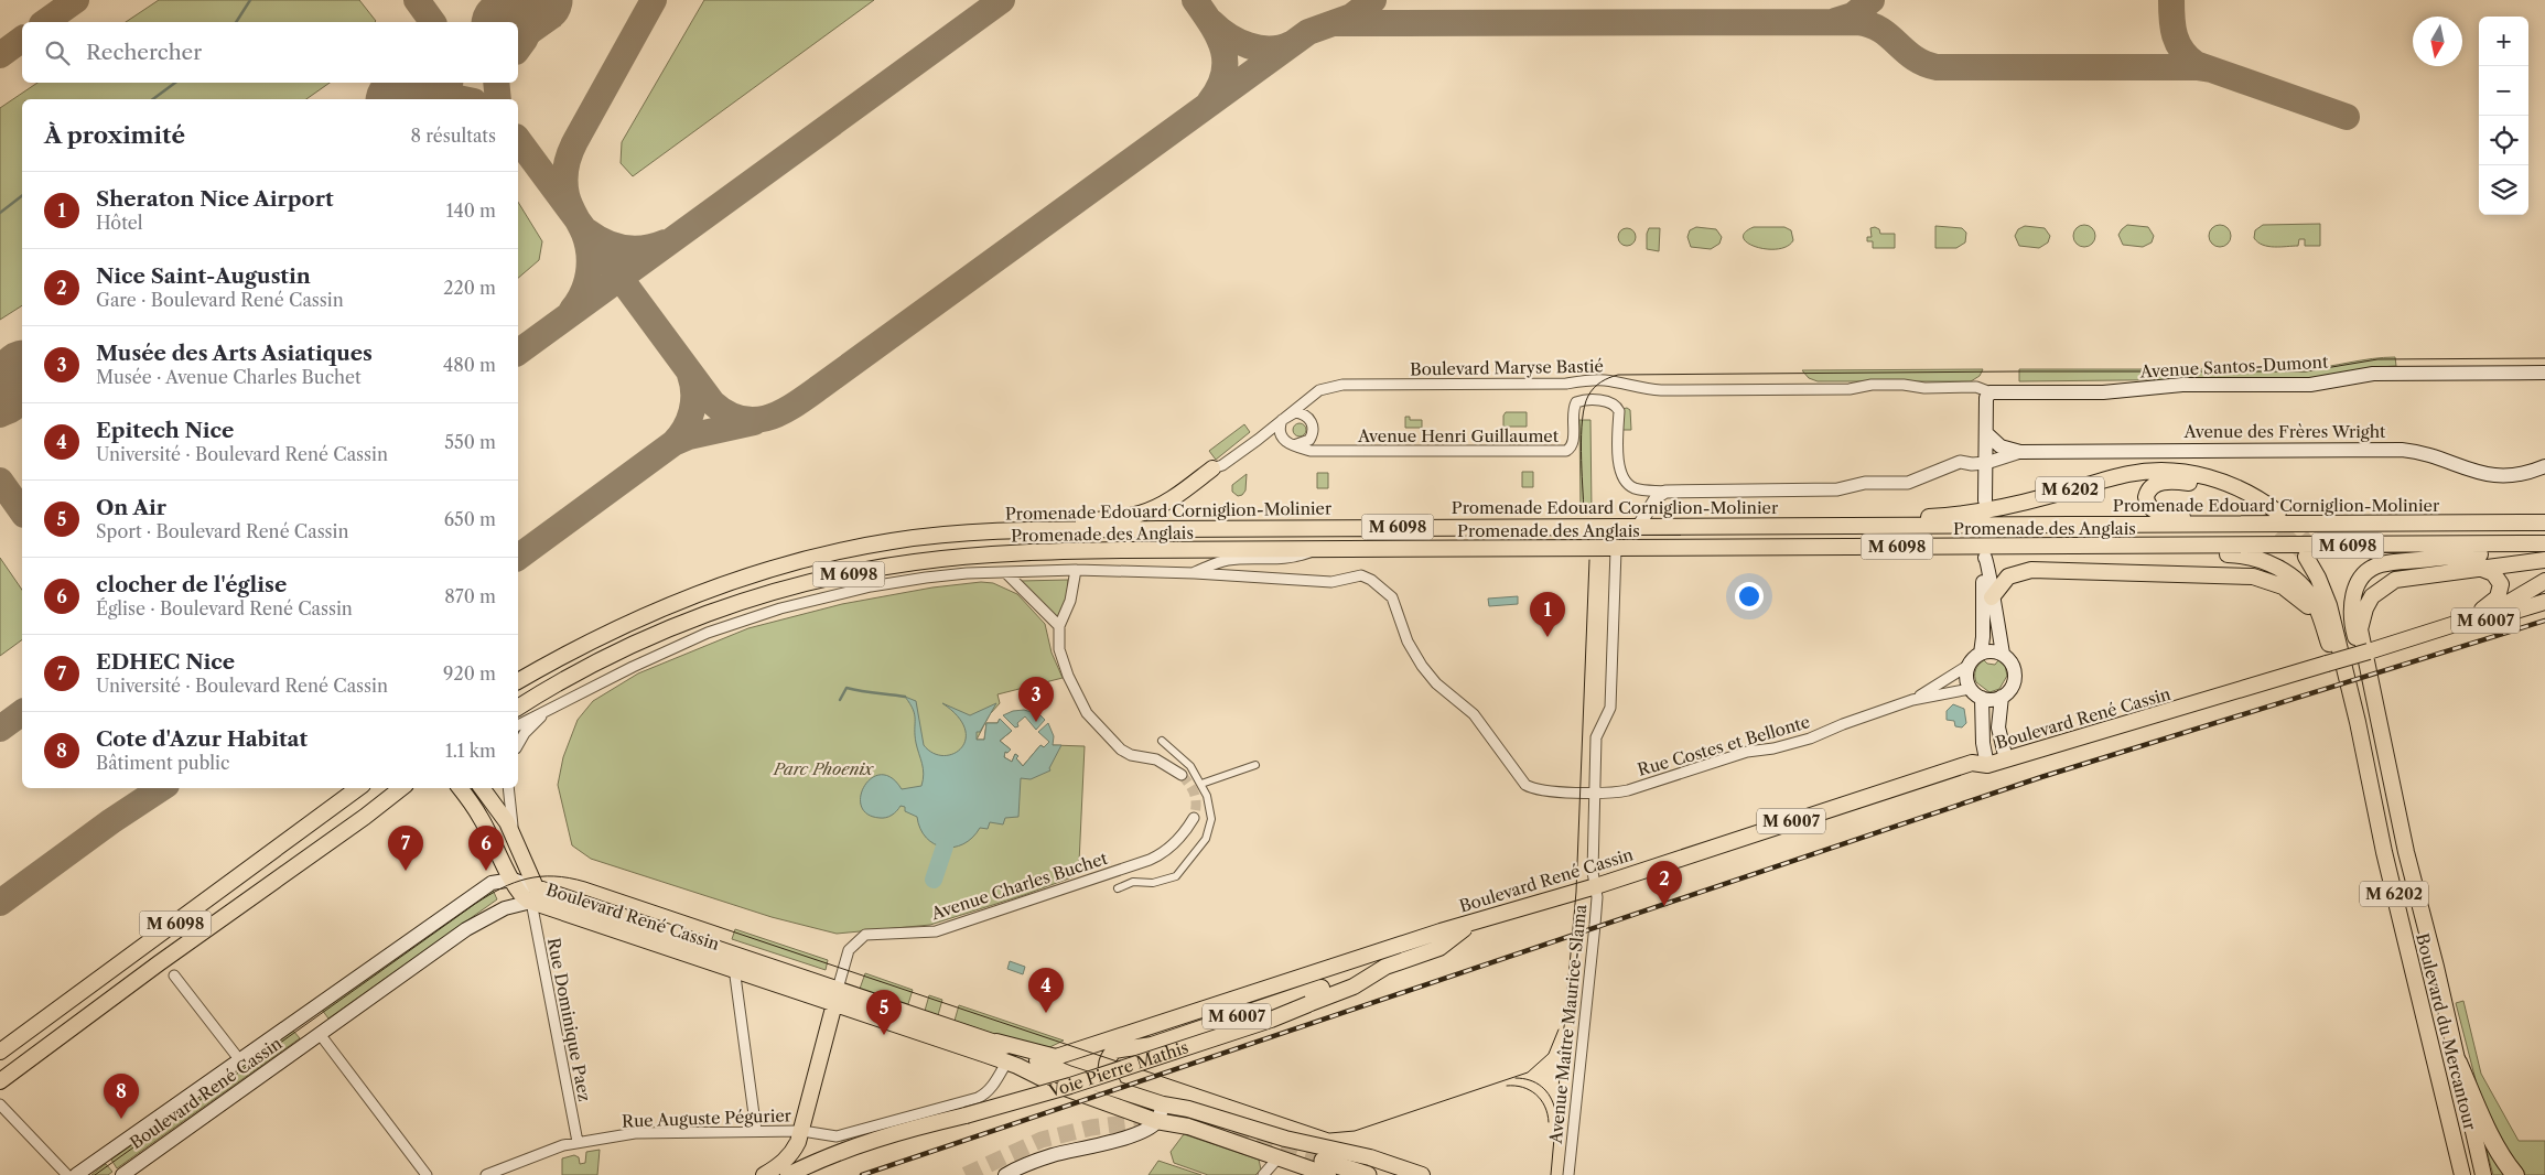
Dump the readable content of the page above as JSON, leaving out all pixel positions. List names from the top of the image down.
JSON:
{
  "streets": {
    "main road": [
      "Avenue Santos-Dumont",
      "Avenue des Frères Wright",
      "M 6202",
      "Promenade Edouard Corniglion-Molinier",
      "M 6098",
      "Promenade des Anglais",
      "M 6007",
      "Boulevard René Cassin",
      "Boulevard du Mercantour",
      "Voie Pierre Mathis"
    ],
    "street": [
      "Boulevard Maryse Bastié",
      "Avenue Henri Guillaumet",
      "Rue Costes et Bellonte",
      "Avenue Charles Buchet",
      "Rue Dominique Paez",
      "Avenue Maître Maurice-Slama",
      "Rue Auguste Pégurier"
    ]
  },
  "crossings": [
    ["Avenue Santos-Dumont", "Boulevard Maryse Bastié"],
    ["Boulevard Maryse Bastié", "Avenue Henri Guillaumet"],
    ["Avenue des Frères Wright", "Avenue Henri Guillaumet"],
    ["M 6202", "Promenade Edouard Corniglion-Molinier"],
    ["M 6202", "Promenade des Anglais"],
    ["M 6202", "Boulevard du Mercantour"],
    ["Promenade des Anglais", "Avenue Maître Maurice-Slama"],
    ["M 6007", "Boulevard René Cassin"],
    ["Boulevard René Cassin", "Avenue Charles Buchet"],
    ["Boulevard René Cassin", "Rue Dominique Paez"],
    ["Boulevard René Cassin", "Avenue Maître Maurice-Slama"],
    ["Boulevard René Cassin", "Voie Pierre Mathis"],
    ["Boulevard René Cassin", "Rue Auguste Pégurier"],
    ["Rue Costes et Bellonte", "Avenue Maître Maurice-Slama"],
    ["Rue Dominique Paez", "Rue Auguste Pégurier"]
  ],
  "parks": ["Parc Phoenix"],
  "north": "bottom",
  "page": {
    "map_buttons": ["+", "−"],
    "search": "Rechercher",
    "heading": ["À proximité", "8 résultats"],
    "list": [
      {
        "mark": "1",
        "name": "Sheraton Nice Airport",
        "note": "Hôtel",
        "value": "140 m"
      },
      {
        "mark": "2",
        "name": "Nice Saint-Augustin",
        "note": "Gare · Boulevard René Cassin",
        "value": "220 m"
      },
      {
        "mark": "3",
        "name": "Musée des Arts Asiatiques",
        "note": "Musée · Avenue Charles Buchet",
        "value": "480 m"
      },
      {
        "mark": "4",
        "name": "Epitech Nice",
        "note": "Université · Boulevard René Cassin",
        "value": "550 m"
      },
      {
        "mark": "5",
        "name": "On Air",
        "note": "Sport · Boulevard René Cassin",
        "value": "650 m"
      },
      {
        "mark": "6",
        "name": "clocher de l'église",
        "note": "Église · Boulevard René Cassin",
        "value": "870 m"
      },
      {
        "mark": "7",
        "name": "EDHEC Nice",
        "note": "Université · Boulevard René Cassin",
        "value": "920 m"
      },
      {
        "mark": "8",
        "name": "Cote d'Azur Habitat",
        "note": "Bâtiment public",
        "value": "1.1 km"
      }
    ],
    "pins": [
      "1",
      "3",
      "6",
      "7",
      "2",
      "4",
      "5",
      "8"
    ]
  }
}
